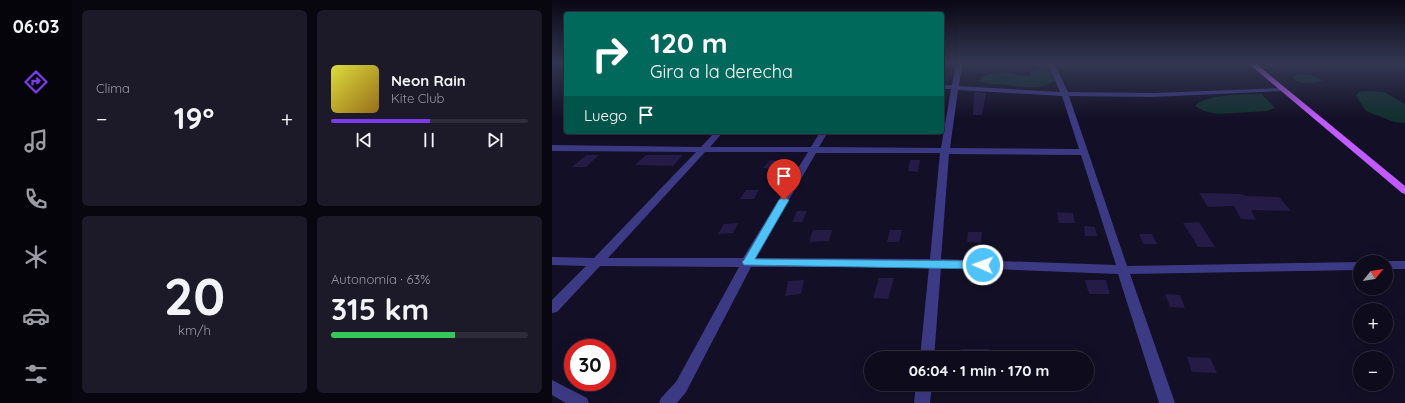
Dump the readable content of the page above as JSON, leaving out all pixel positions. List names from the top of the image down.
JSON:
{
  "north": "top right",
  "page": {
    "tabs": "06:03",
    "tile": [
      "Clima",
      ["20", "km/h"],
      ["Autonomía · 63%", "315 km"]
    ],
    "turn": ["120 m", "Gira a la derecha"],
    "song": ["Neon Rain", "Kite Club"],
    "then": "Luego",
    "heat": ["−", "19°", "+"],
    "map_buttons": ["+", "−"],
    "limit": "30",
    "trip": "06:04 · 1 min · 170 m"
  }
}
